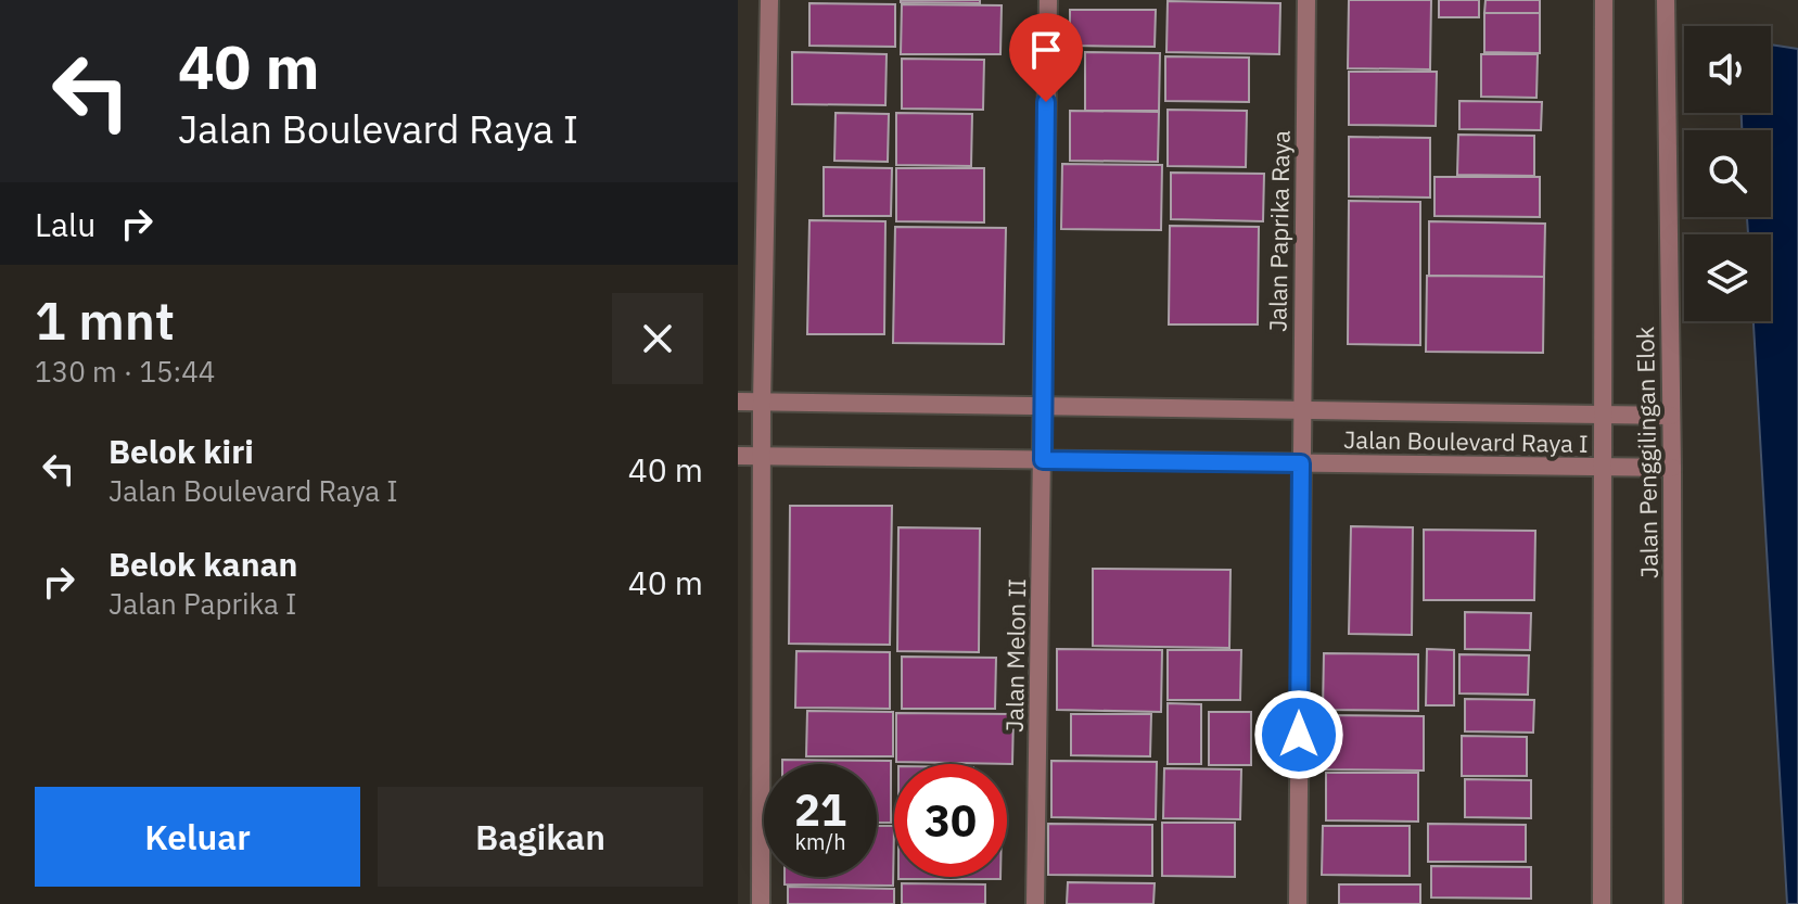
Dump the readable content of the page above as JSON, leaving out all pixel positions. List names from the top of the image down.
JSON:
{
  "streets": {
    "street": [
      "Jalan Paprika Raya",
      "Jalan Boulevard Raya I",
      "Jalan Penggilingan Elok",
      "Jalan Melon II"
    ]
  },
  "crossings": [
    ["Jalan Paprika Raya", "Jalan Boulevard Raya I"],
    ["Jalan Boulevard Raya I", "Jalan Penggilingan Elok"],
    ["Jalan Boulevard Raya I", "Jalan Melon II"]
  ],
  "page": {
    "turn": ["40 m", "Jalan Boulevard Raya I"],
    "then": "Lalu",
    "heading": ["1 mnt", "130 m · 15:44"],
    "list": [
      {
        "name": "Belok kiri",
        "note": "Jalan Boulevard Raya I",
        "value": "40 m"
      },
      {
        "name": "Belok kanan",
        "note": "Jalan Paprika I",
        "value": "40 m"
      }
    ],
    "speed": "21 km/h",
    "limit": "30",
    "buttons": ["Keluar", "Bagikan"]
  }
}
